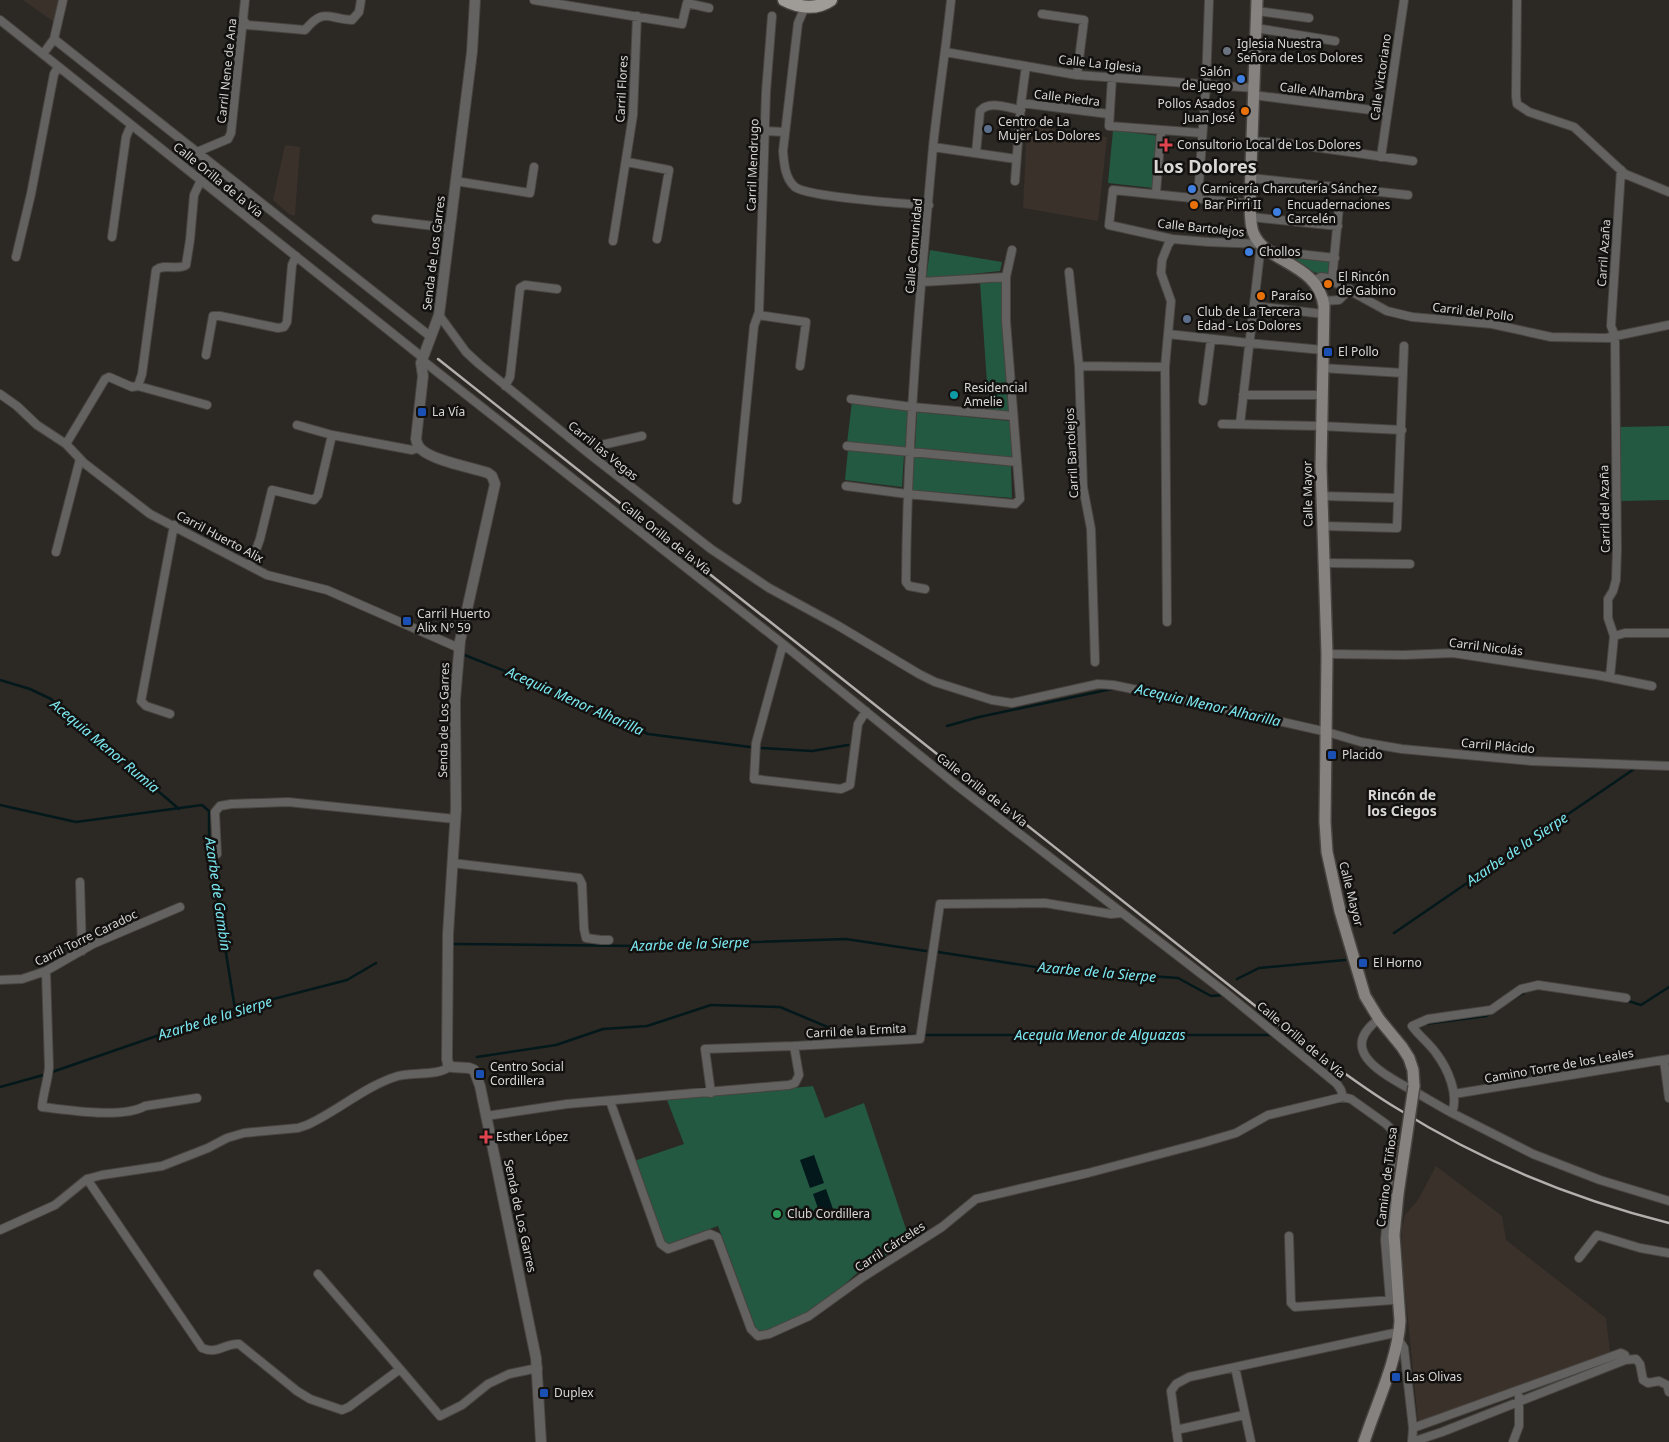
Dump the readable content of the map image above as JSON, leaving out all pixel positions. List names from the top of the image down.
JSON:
{
  "streets": {
    "main road": ["Calle Mayor", "Camino de Tiñosa"],
    "street": [
      "Calle La Iglesia",
      "Carril Nene de Ana",
      "Calle Victoriano",
      "Carril Flores",
      "Calle Alhambra",
      "Calle Piedra",
      "Carril Mendrugo",
      "Calle Orilla de la Vía",
      "Calle Bartolejos",
      "Calle Comunidad",
      "Senda de Los Garres",
      "Carril Azaña",
      "Carril del Pollo",
      "Carril las Vegas",
      "Carril Bartolejos",
      "Carril del Azaña",
      "Carril Huerto Alix",
      "Carril Nicolás",
      "Carril Plácido",
      "Carril Torre Caradoc",
      "Carril de la Ermita",
      "Camino Torre de los Leales",
      "Carril Cárceles"
    ]
  },
  "crossings": [
    ["Calle La Iglesia", "Calle Alhambra"],
    ["Calle La Iglesia", "Calle Comunidad"],
    ["Carril Nene de Ana", "Calle Orilla de la Vía"],
    ["Calle Victoriano", "Calle Alhambra"],
    ["Calle Orilla de la Vía", "Senda de Los Garres"],
    ["Calle Orilla de la Vía", "Carril de la Ermita"],
    ["Calle Orilla de la Vía", "Camino de Tiñosa"],
    ["Calle Orilla de la Vía", "Carril Cárceles"],
    ["Calle Bartolejos", "Calle Mayor"],
    ["Senda de Los Garres", "Carril las Vegas"],
    ["Senda de Los Garres", "Carril Huerto Alix"],
    ["Senda de Los Garres", "Carril de la Ermita"],
    ["Carril Azaña", "Carril del Pollo"],
    ["Carril Azaña", "Carril del Azaña"],
    ["Carril del Pollo", "Calle Mayor"],
    ["Carril del Pollo", "Carril del Azaña"],
    ["Carril las Vegas", "Calle Mayor"],
    ["Carril las Vegas", "Carril Plácido"],
    ["Calle Mayor", "Carril Nicolás"],
    ["Calle Mayor", "Carril Plácido"],
    ["Calle Mayor", "Camino de Tiñosa"],
    ["Carril del Azaña", "Carril Nicolás"],
    ["Carril de la Ermita", "Carril Cárceles"]
  ],
  "districts": ["Los Dolores", "Rincón de los Ciegos"],
  "water": [
    "Acequia Menor Alharilla",
    "Acequia Menor Rumia",
    "Azarbe de la Sierpe",
    "Azarbe de Gambín",
    "Acequia Menor de Alguazas"
  ],
  "places": {
    "other": [
      "Iglesia Nuestra Señora de Los Dolores",
      "Salón de Juego",
      "Pollos Asados Juan José",
      "Centro de La Mujer Los Dolores",
      "Carnicería Charcutería Sánchez",
      "Bar Pirri II",
      "Encuadernaciones Carcelén",
      "Chollos",
      "El Rincón de Gabino",
      "Paraíso",
      "Club de La Tercera Edad - Los Dolores",
      "Residencial Amelie",
      "Club Cordillera"
    ],
    "health": ["Consultorio Local de Los Dolores", "Esther López"],
    "transit": [
      "El Pollo",
      "La Vía",
      "Carril Huerto Alix Nº 59",
      "Placido",
      "El Horno",
      "Centro Social Cordillera",
      "Las Olivas",
      "Duplex"
    ]
  }
}
